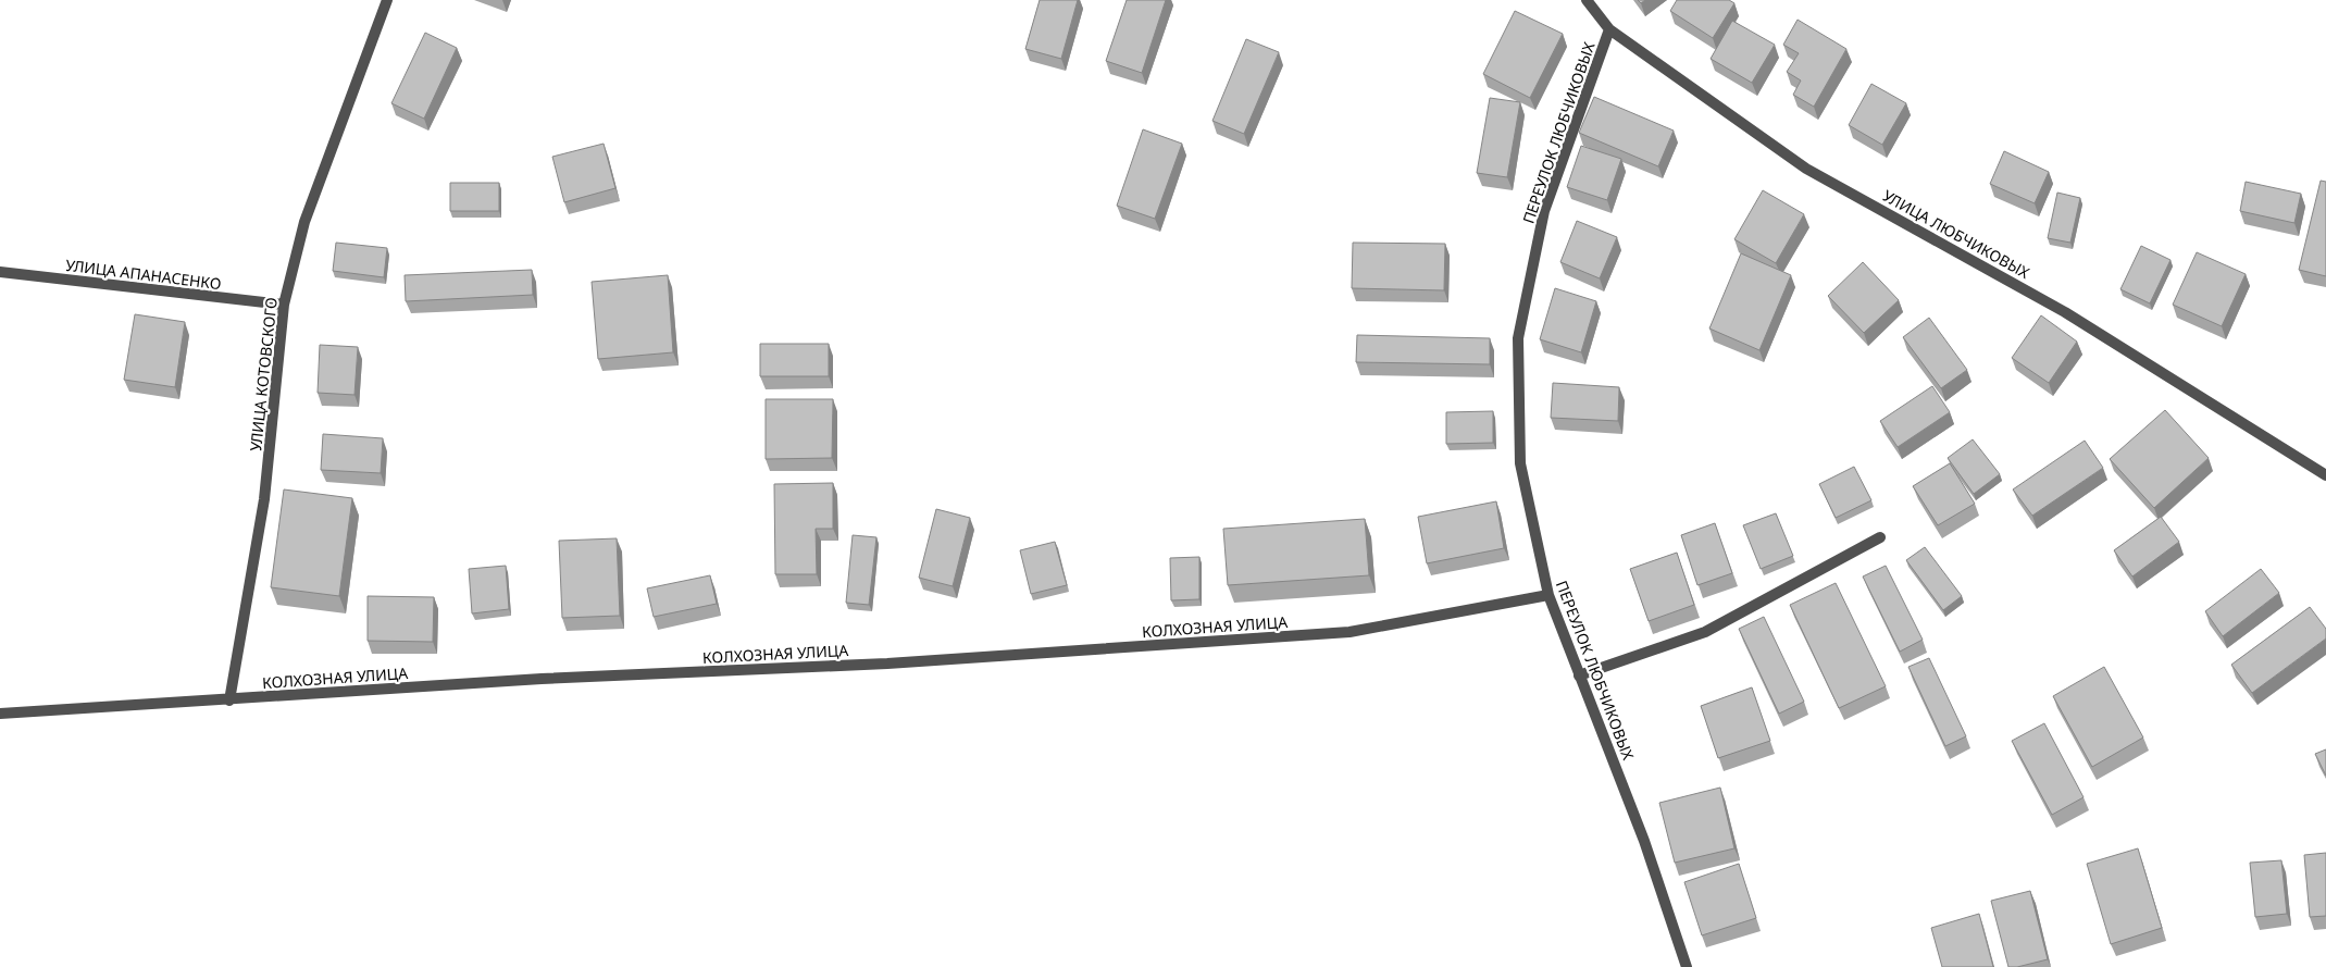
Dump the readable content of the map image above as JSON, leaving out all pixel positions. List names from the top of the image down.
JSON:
{
  "streets": {
    "street": [
      "ПЕРЕУЛОК ЛЮБЧИКОВЫХ",
      "УЛИЦА ЛЮБЧИКОВЫХ",
      "УЛИЦА АПАНАСЕНКО",
      "УЛИЦА КОТОВСКОГО",
      "КОЛХОЗНАЯ УЛИЦА"
    ]
  },
  "crossings": [
    ["ПЕРЕУЛОК ЛЮБЧИКОВЫХ", "УЛИЦА ЛЮБЧИКОВЫХ"],
    ["ПЕРЕУЛОК ЛЮБЧИКОВЫХ", "КОЛХОЗНАЯ УЛИЦА"],
    ["УЛИЦА АПАНАСЕНКО", "УЛИЦА КОТОВСКОГО"],
    ["УЛИЦА КОТОВСКОГО", "КОЛХОЗНАЯ УЛИЦА"]
  ]
}
